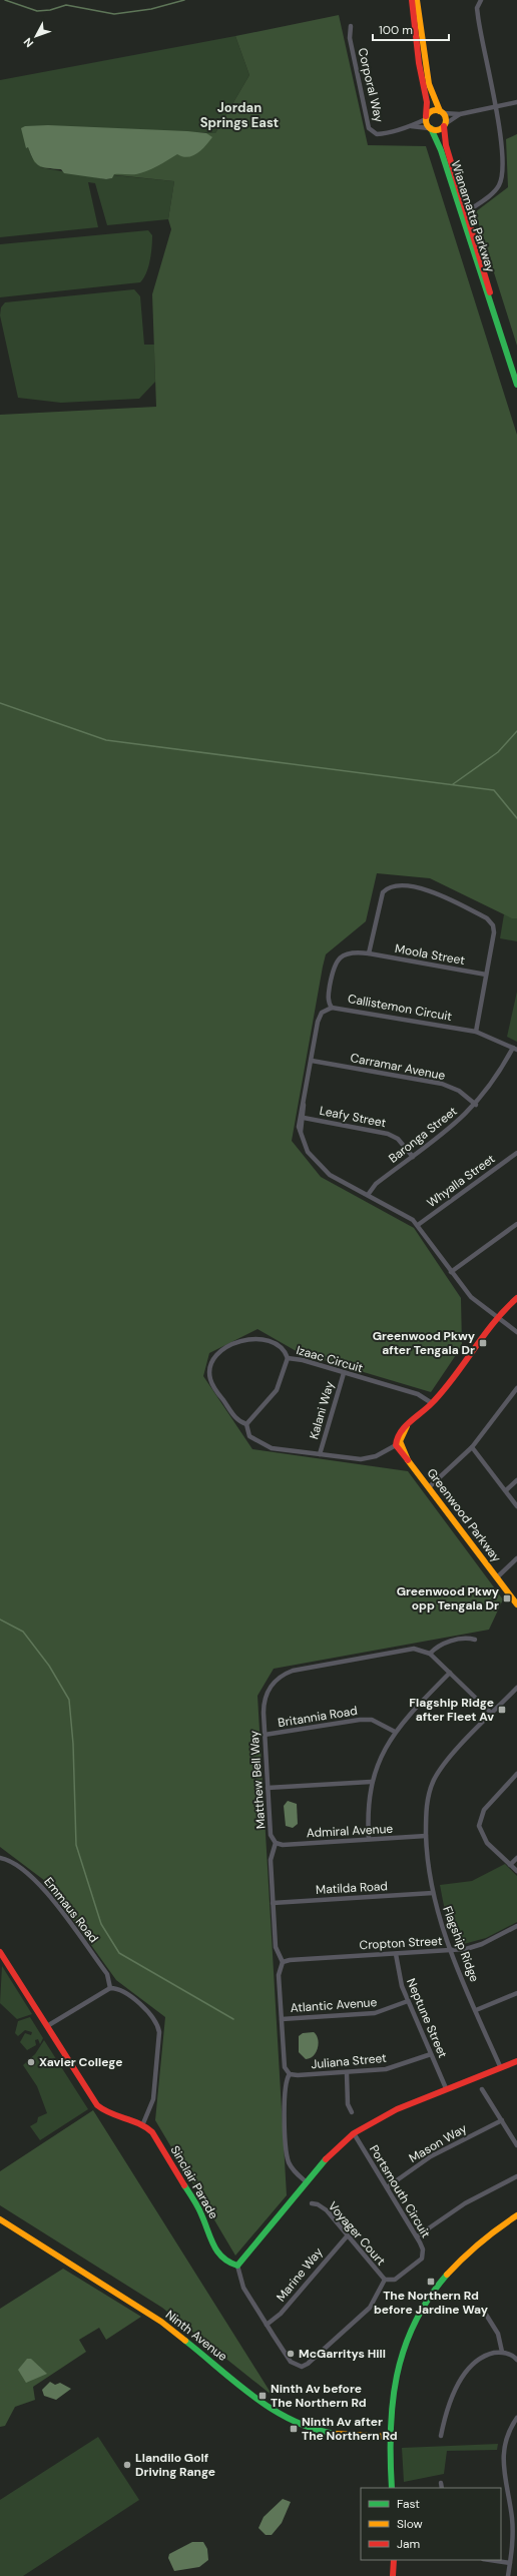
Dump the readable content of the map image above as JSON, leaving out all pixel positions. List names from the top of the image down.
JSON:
{
  "streets": {
    "main road": [
      "Wianamatta Parkway",
      "Greenwood Parkway",
      "Sinclair Parade",
      "Ninth Avenue"
    ],
    "street": [
      "Corporal Way",
      "Moola Street",
      "Callistemon Circuit",
      "Carramar Avenue",
      "Leafy Street",
      "Baronga Street",
      "Whyalla Street",
      "Izaac Circuit",
      "Kalani Way",
      "Britannia Road",
      "Matthew Bell Way",
      "Admiral Avenue",
      "Matilda Road",
      "Emmaus Road",
      "Cropton Street",
      "Flagship Ridge",
      "Atlantic Avenue",
      "Neptune Street",
      "Juliana Street",
      "Mason Way",
      "Portsmouth Circuit",
      "Voyager Court",
      "Marine Way"
    ]
  },
  "crossings": [
    ["Corporal Way", "Wianamatta Parkway"],
    ["Moola Street", "Callistemon Circuit"],
    ["Callistemon Circuit", "Carramar Avenue"],
    ["Callistemon Circuit", "Leafy Street"],
    ["Callistemon Circuit", "Baronga Street"],
    ["Callistemon Circuit", "Whyalla Street"],
    ["Carramar Avenue", "Baronga Street"],
    ["Leafy Street", "Baronga Street"],
    ["Izaac Circuit", "Kalani Way"],
    ["Izaac Circuit", "Greenwood Parkway"],
    ["Britannia Road", "Matthew Bell Way"],
    ["Matthew Bell Way", "Admiral Avenue"],
    ["Matthew Bell Way", "Matilda Road"],
    ["Matthew Bell Way", "Cropton Street"],
    ["Admiral Avenue", "Flagship Ridge"],
    ["Matilda Road", "Flagship Ridge"],
    ["Cropton Street", "Flagship Ridge"],
    ["Cropton Street", "Neptune Street"],
    ["Atlantic Avenue", "Neptune Street"],
    ["Neptune Street", "Juliana Street"],
    ["Mason Way", "Portsmouth Circuit"],
    ["Portsmouth Circuit", "Voyager Court"],
    ["Voyager Court", "Marine Way"]
  ],
  "districts": ["Jordan Springs East"],
  "places": {
    "transit": [
      "Greenwood Pkwy after Tengala Dr",
      "Greenwood Pkwy opp Tengala Dr",
      "Flagship Ridge after Fleet Av",
      "The Northern Rd before Jardine Way",
      "Ninth Av before The Northern Rd",
      "Ninth Av after The Northern Rd"
    ],
    "other": ["Xavier College", "McGarritys Hill", "Llandilo Golf Driving Range"]
  },
  "legend": ["Fast", "Slow", "Jam"],
  "scale_bar": "100 m",
  "north": "bottom left"
}
